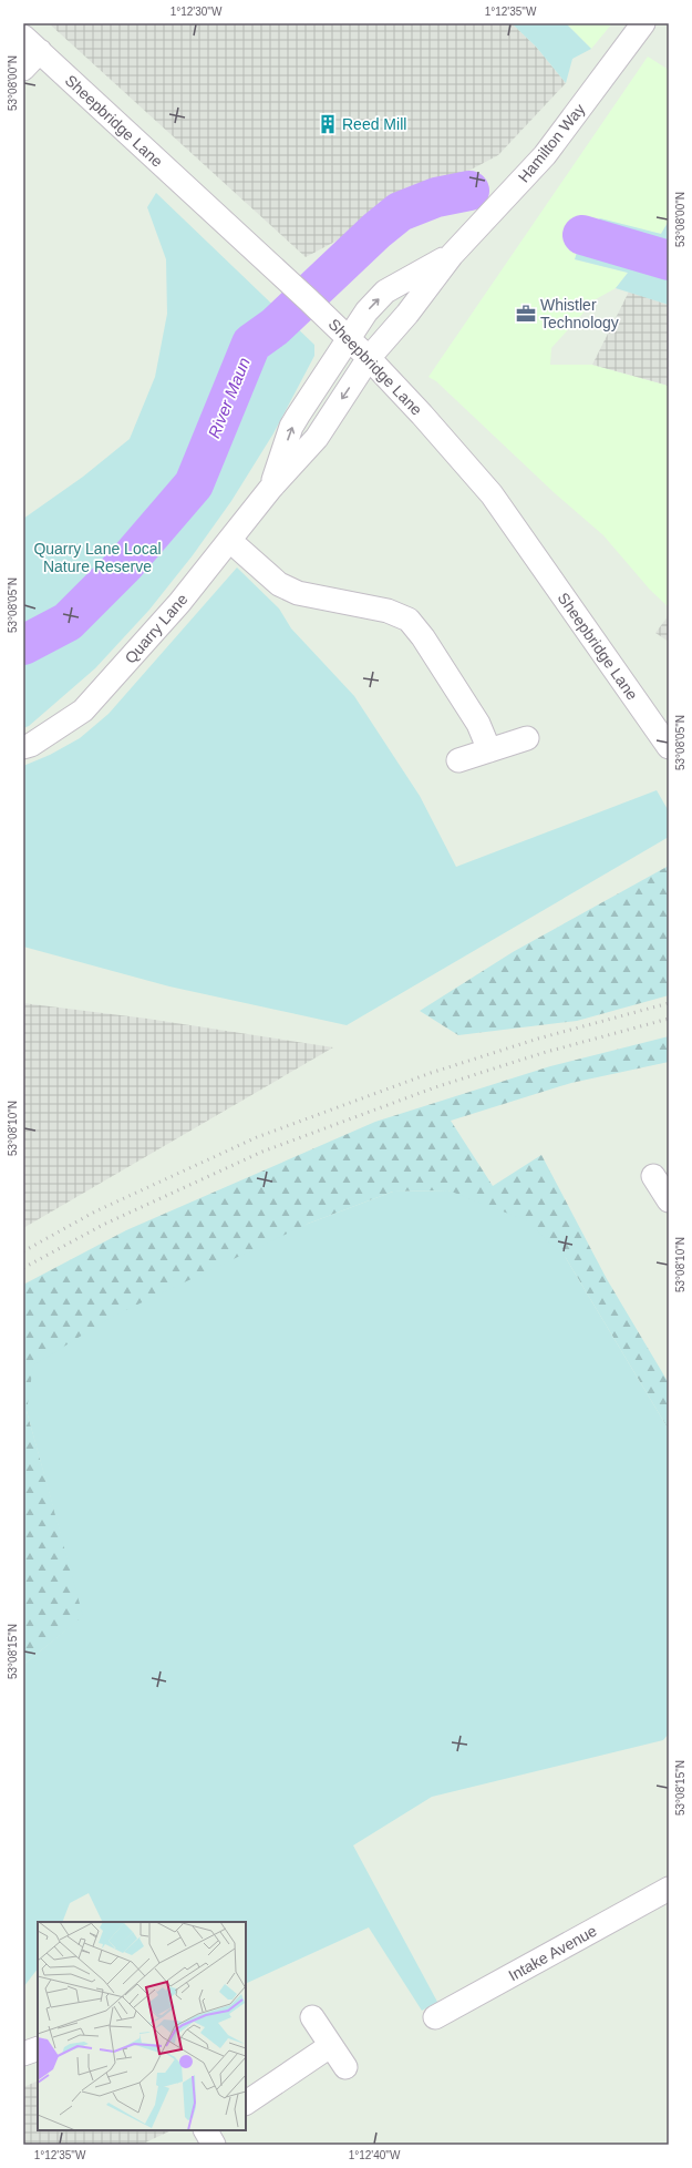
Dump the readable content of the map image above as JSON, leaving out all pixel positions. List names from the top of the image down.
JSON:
{
  "streets": {
    "street": [
      "Sheepbridge Lane",
      "Hamilton Way",
      "Quarry Lane",
      "Intake Avenue"
    ]
  },
  "crossings": [
    ["Sheepbridge Lane", "Hamilton Way"],
    ["Sheepbridge Lane", "Quarry Lane"],
    ["Hamilton Way", "Quarry Lane"]
  ],
  "water": ["River Maun"],
  "parks": ["Quarry Lane Local Nature Reserve"],
  "places": {
    "building": ["Reed Mill"],
    "office": ["Whistler Technology"]
  },
  "coordinates": [
    "1°12'30\"W",
    "1°12'35\"W",
    "53°08'00\"N",
    "53°08'05\"N",
    "53°08'10\"N",
    "53°08'15\"N",
    "1°12'40\"W"
  ]
}
